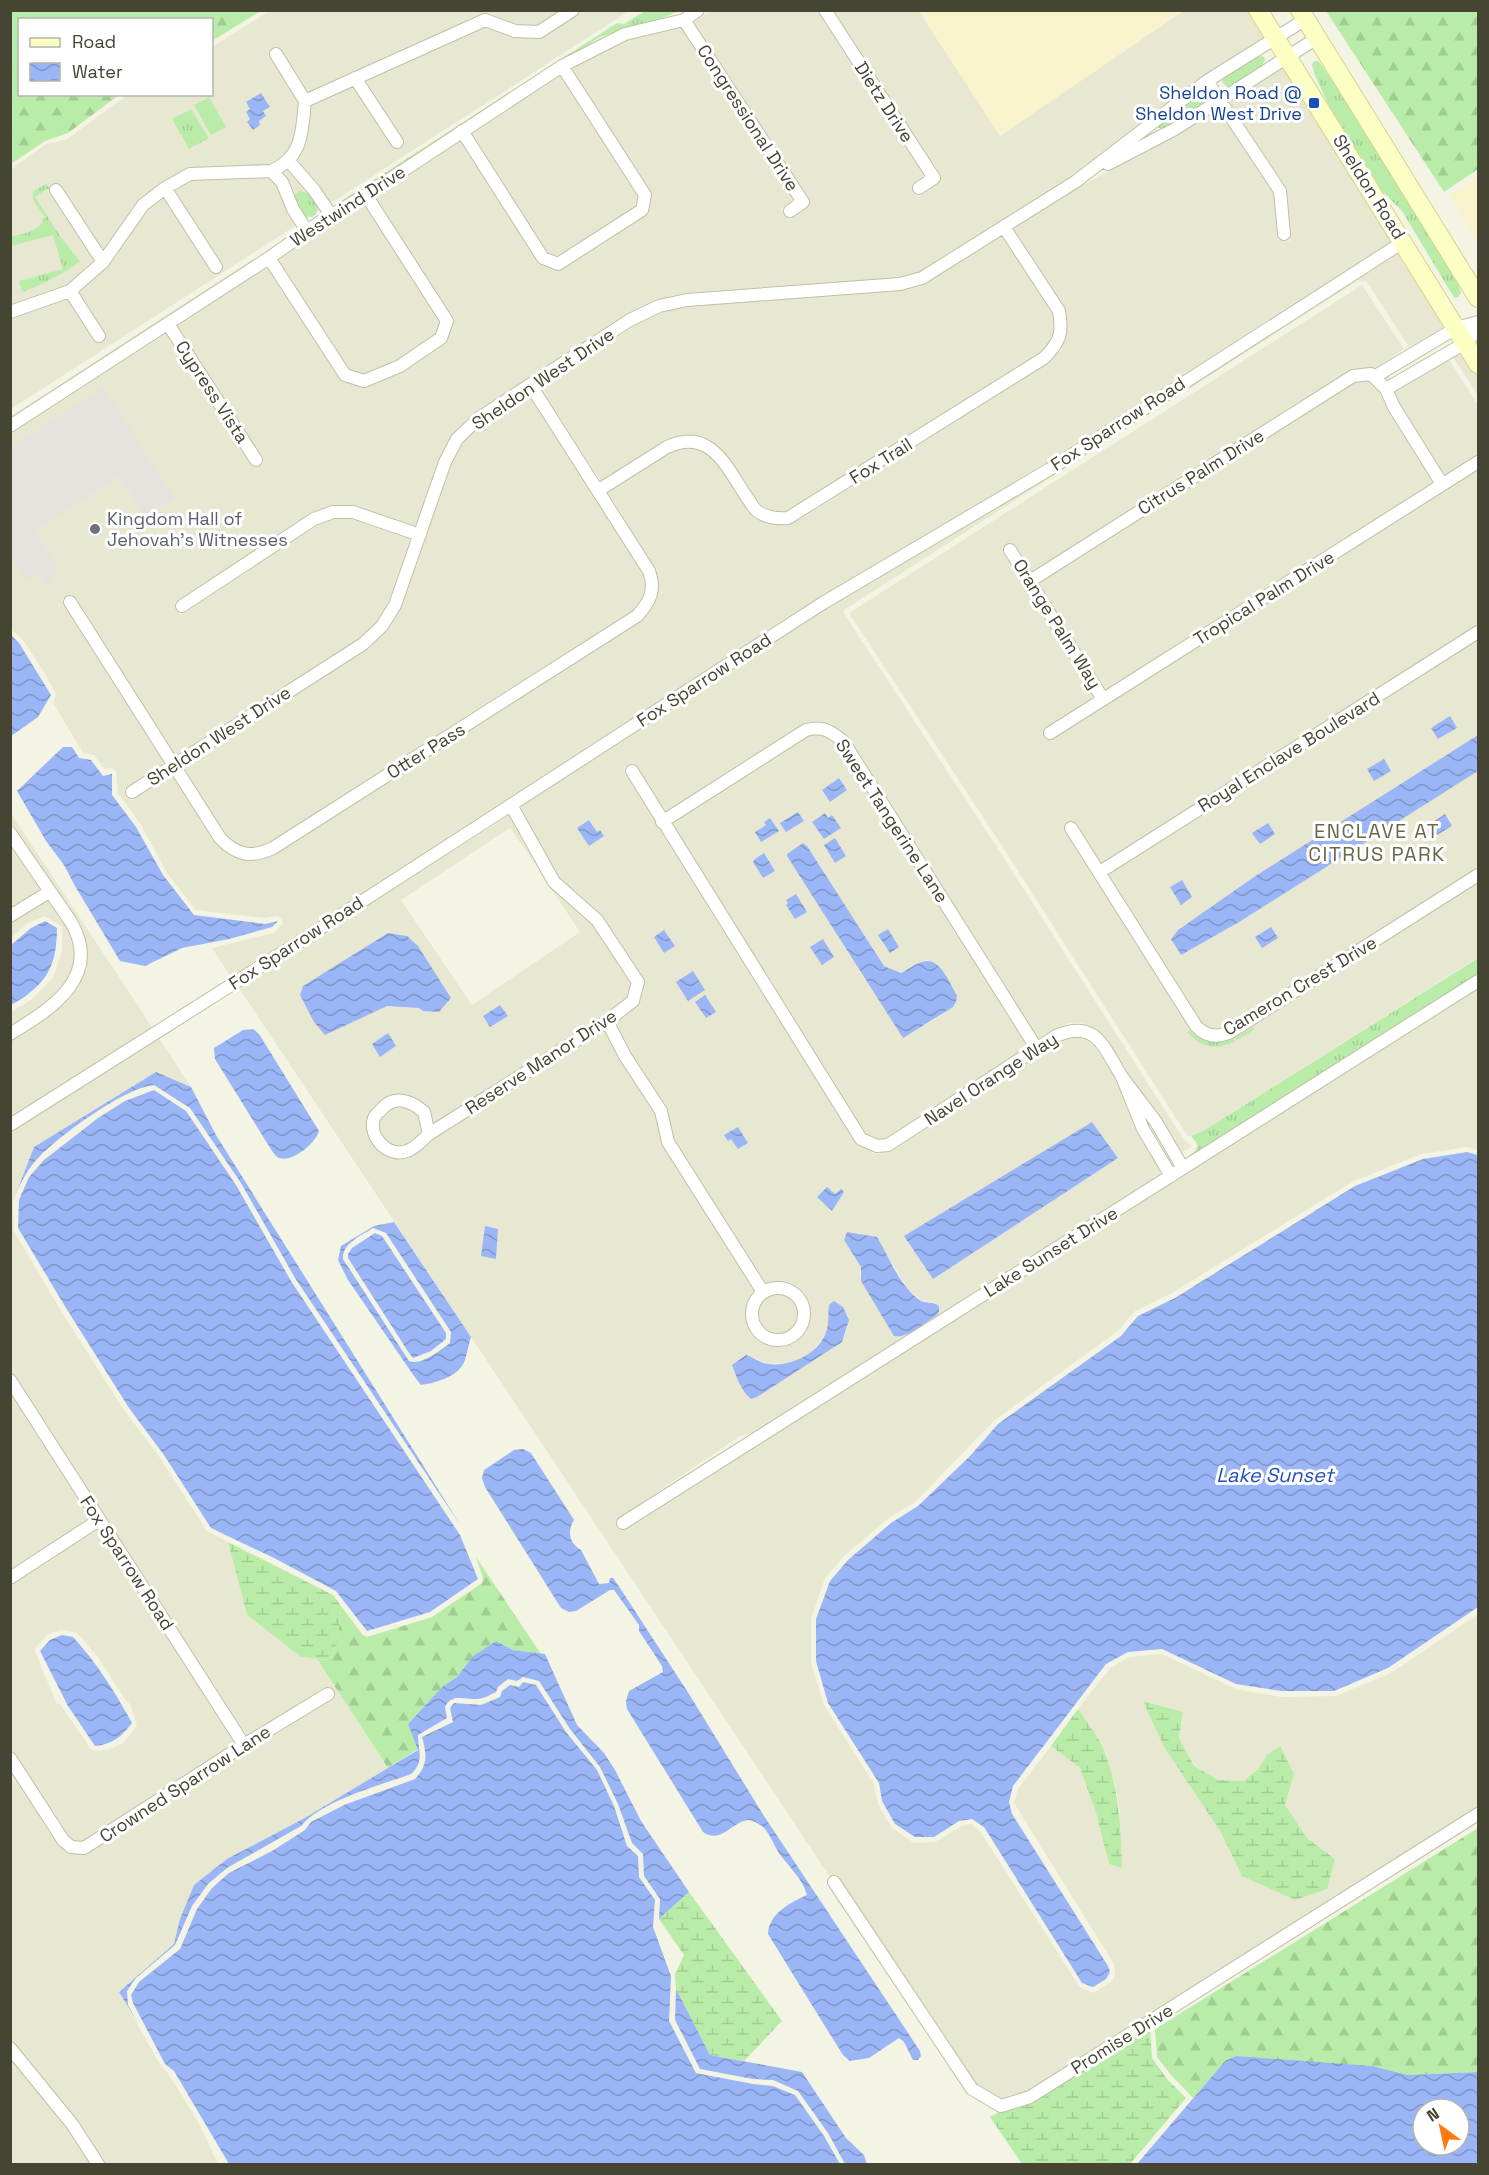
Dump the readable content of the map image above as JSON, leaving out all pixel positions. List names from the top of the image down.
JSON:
{
  "streets": {
    "main road": ["Sheldon Road"],
    "street": [
      "Dietz Drive",
      "Congressional Drive",
      "Westwind Drive",
      "Sheldon West Drive",
      "Cypress Vista",
      "Fox Sparrow Road",
      "Fox Trail",
      "Citrus Palm Drive",
      "Tropical Palm Drive",
      "Orange Palm Way",
      "Otter Pass",
      "Royal Enclave Boulevard",
      "Sweet Tangerine Lane",
      "Cameron Crest Drive",
      "Reserve Manor Drive",
      "Navel Orange Way",
      "Lake Sunset Drive",
      "Crowned Sparrow Lane",
      "Promise Drive"
    ]
  },
  "crossings": [
    ["Congressional Drive", "Westwind Drive"],
    ["Sheldon Road", "Fox Sparrow Road"],
    ["Sheldon Road", "Citrus Palm Drive"],
    ["Westwind Drive", "Cypress Vista"],
    ["Sheldon West Drive", "Fox Trail"],
    ["Sheldon West Drive", "Otter Pass"],
    ["Fox Sparrow Road", "Reserve Manor Drive"],
    ["Fox Sparrow Road", "Crowned Sparrow Lane"],
    ["Fox Trail", "Otter Pass"],
    ["Citrus Palm Drive", "Orange Palm Way"],
    ["Tropical Palm Drive", "Orange Palm Way"],
    ["Royal Enclave Boulevard", "Cameron Crest Drive"],
    ["Sweet Tangerine Lane", "Navel Orange Way"]
  ],
  "districts": ["ENCLAVE AT CITRUS PARK"],
  "water": ["Lake Sunset"],
  "places": {
    "transit": ["Sheldon Road @ Sheldon West Drive"],
    "other": ["Kingdom Hall of Jehovah's Witnesses"]
  },
  "legend": ["Road", "Water"],
  "north": "top left"
}
